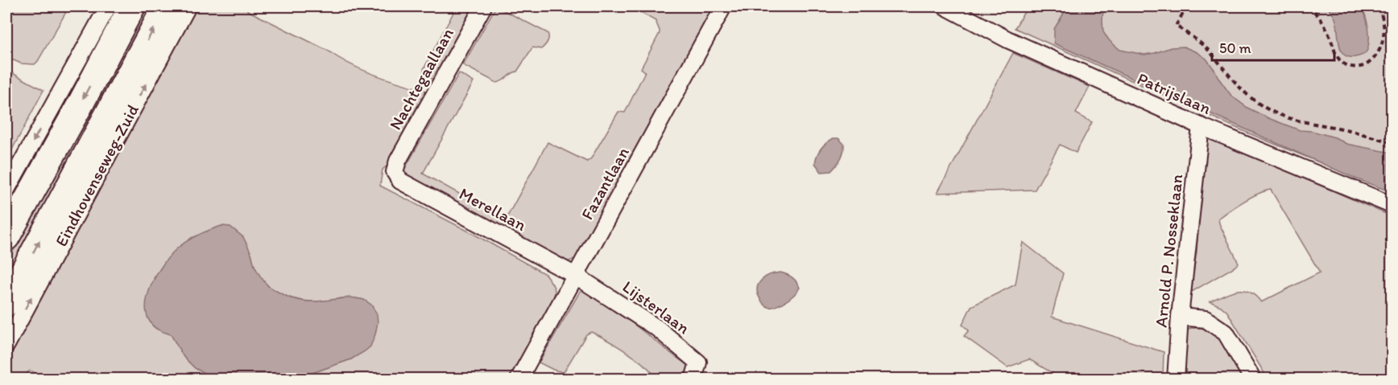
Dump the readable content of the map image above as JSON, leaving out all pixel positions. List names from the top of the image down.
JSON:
{
  "streets": {
    "main road": ["Eindhovenseweg-Zuid"],
    "street": [
      "Nachtegaallaan",
      "Patrijslaan",
      "Fazantlaan",
      "Merellaan",
      "Arnold P. Nosseklaan",
      "Lijsterlaan"
    ]
  },
  "crossings": [
    ["Nachtegaallaan", "Merellaan"],
    ["Patrijslaan", "Arnold P. Nosseklaan"],
    ["Fazantlaan", "Merellaan"],
    ["Fazantlaan", "Lijsterlaan"],
    ["Merellaan", "Lijsterlaan"]
  ],
  "scale_bar": "50 m"
}
